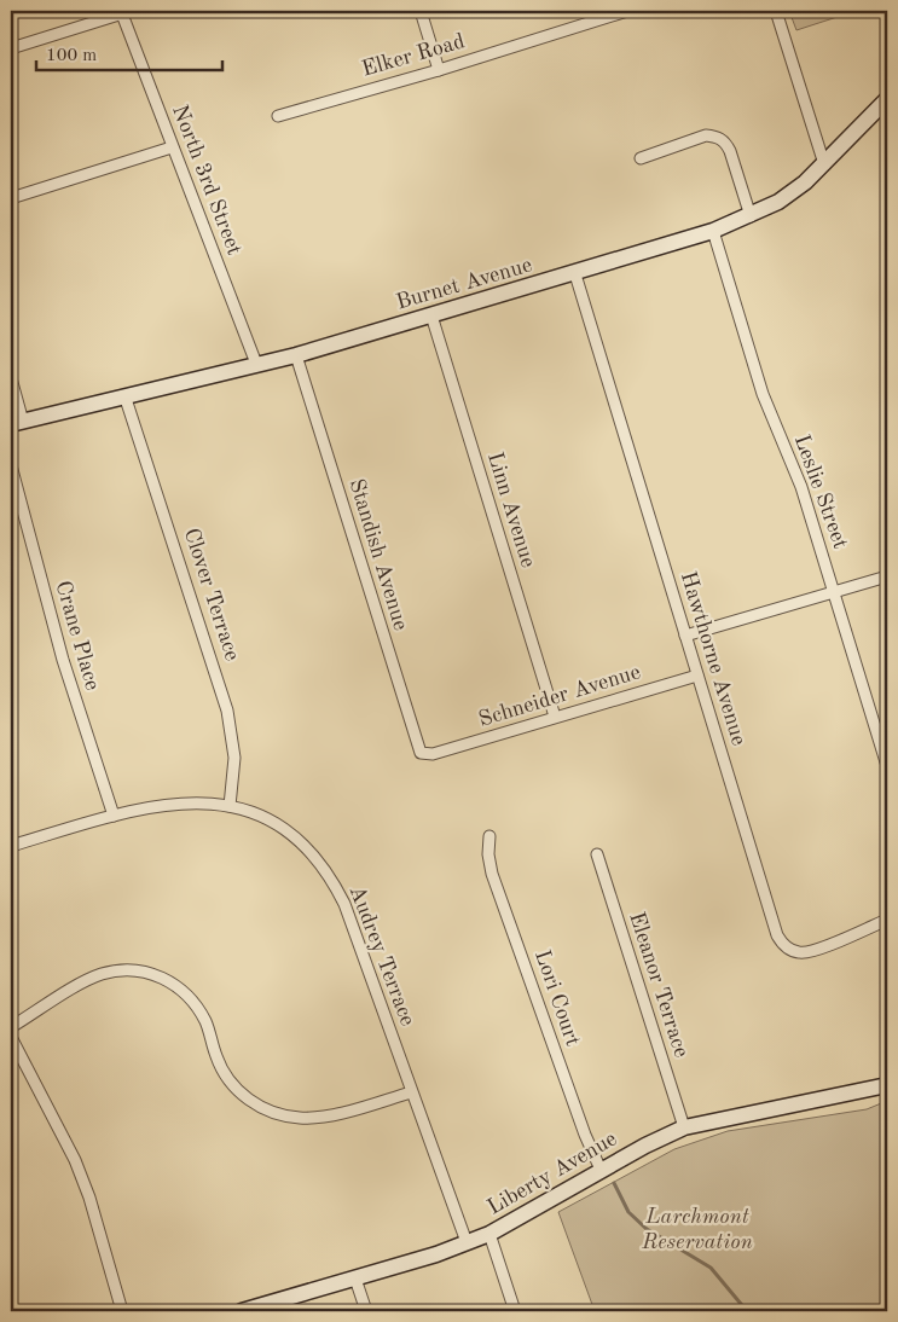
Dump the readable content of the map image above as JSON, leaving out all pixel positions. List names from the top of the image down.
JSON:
{
  "streets": {
    "street": [
      "Elker Road",
      "North 3rd Street",
      "Burnet Avenue",
      "Leslie Street",
      "Linn Avenue",
      "Standish Avenue",
      "Clover Terrace",
      "Crane Place",
      "Hawthorne Avenue",
      "Schneider Avenue",
      "Audrey Terrace",
      "Eleanor Terrace",
      "Lori Court",
      "Liberty Avenue"
    ]
  },
  "crossings": [
    ["North 3rd Street", "Burnet Avenue"],
    ["Burnet Avenue", "Leslie Street"],
    ["Burnet Avenue", "Linn Avenue"],
    ["Burnet Avenue", "Standish Avenue"],
    ["Burnet Avenue", "Clover Terrace"],
    ["Burnet Avenue", "Hawthorne Avenue"],
    ["Linn Avenue", "Schneider Avenue"],
    ["Standish Avenue", "Schneider Avenue"],
    ["Clover Terrace", "Audrey Terrace"],
    ["Crane Place", "Audrey Terrace"],
    ["Hawthorne Avenue", "Schneider Avenue"],
    ["Audrey Terrace", "Liberty Avenue"],
    ["Eleanor Terrace", "Liberty Avenue"],
    ["Lori Court", "Liberty Avenue"]
  ],
  "parks": ["Larchmont Reservation"],
  "scale_bar": "100 m"
}
